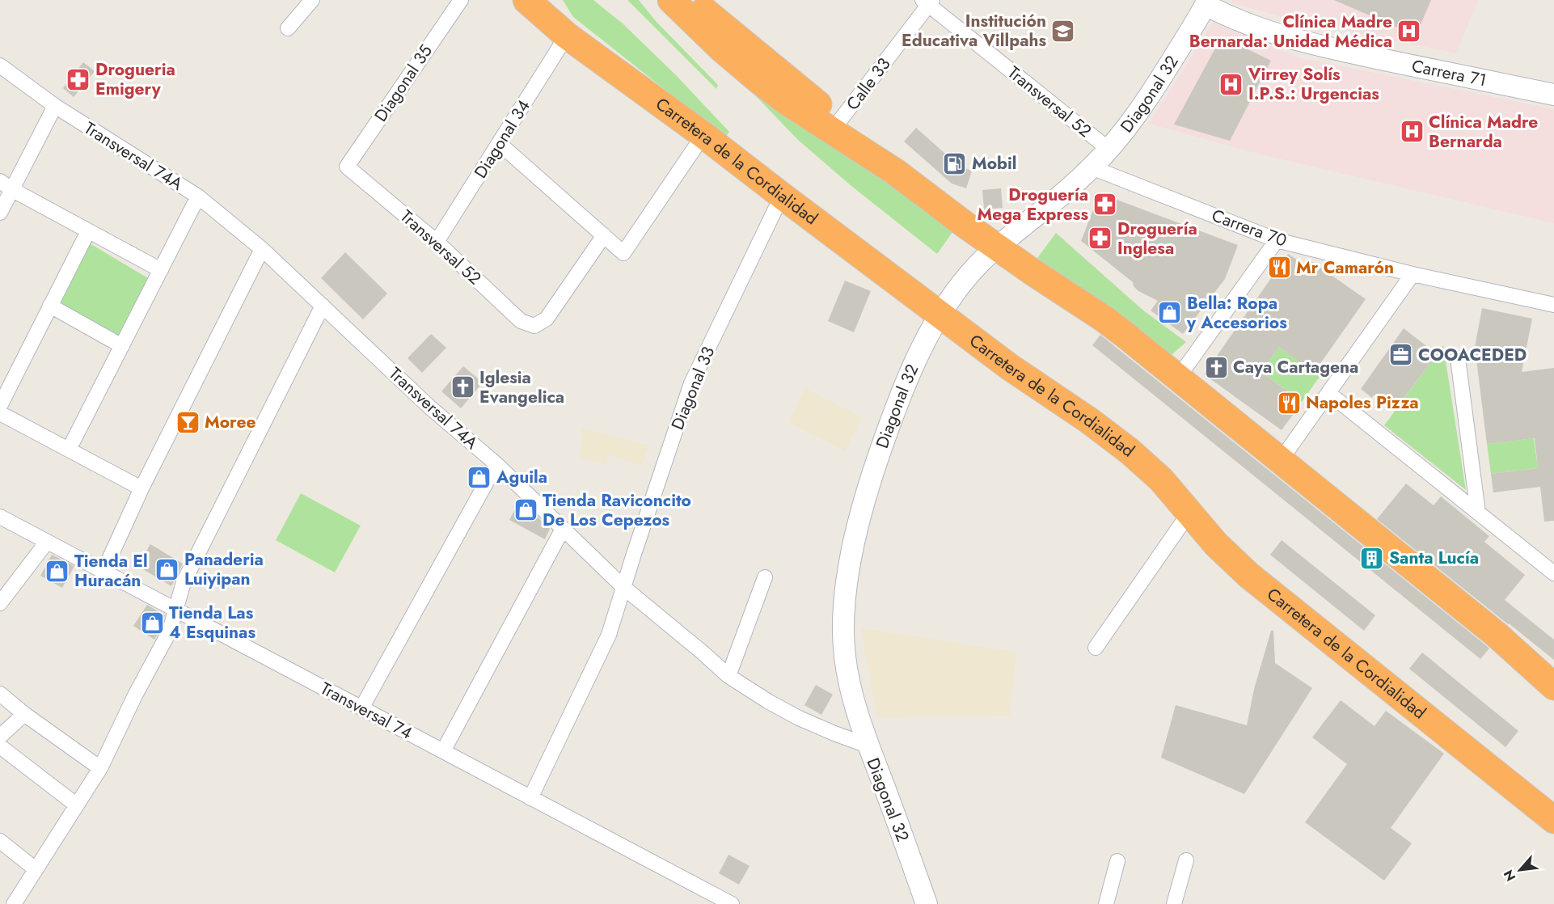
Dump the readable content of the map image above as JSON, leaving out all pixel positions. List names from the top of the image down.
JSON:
{
  "streets": {
    "highway": ["Carretera de la Cordialidad"],
    "street": [
      "Carrera 71",
      "Diagonal 35",
      "Calle 33",
      "Diagonal 32",
      "Transversal 52",
      "Diagonal 34",
      "Transversal 74A",
      "Carrera 70",
      "Diagonal 33",
      "Transversal 74"
    ]
  },
  "crossings": [
    ["Carrera 71", "Diagonal 32"],
    ["Diagonal 35", "Transversal 52"],
    ["Calle 33", "Transversal 52"],
    ["Diagonal 32", "Transversal 52"],
    ["Diagonal 32", "Transversal 74A"],
    ["Diagonal 32", "Carretera de la Cordialidad"],
    ["Diagonal 32", "Carrera 70"],
    ["Transversal 52", "Diagonal 34"],
    ["Diagonal 34", "Carretera de la Cordialidad"],
    ["Transversal 74A", "Diagonal 33"],
    ["Carretera de la Cordialidad", "Diagonal 33"],
    ["Diagonal 33", "Transversal 74"]
  ],
  "places": {
    "school or university": ["Institución Educativa Villpahs"],
    "hospital": ["Clínica Madre Bernarda: Unidad Médica", "Virrey Solís I.P.S.: Urgencias", "Clínica Madre Bernarda"],
    "pharmacy": ["Drogueria Emigery", "Droguería Mega Express", "Droguería Inglesa"],
    "fuel station": ["Mobil"],
    "restaurant": ["Mr Camarón", "Napoles Pizza"],
    "shop": [
      "Bella: Ropa y Accesorios",
      "Aguila",
      "Tienda Raviconcito De Los Cepezos",
      "Panaderia Luiyipan",
      "Tienda El Huracán",
      "Tienda Las 4 Esquinas"
    ],
    "office": ["COOACEDED"],
    "church": ["Caya Cartagena", "Iglesia Evangelica"],
    "bar": ["Moree"],
    "building": ["Santa Lucía"]
  },
  "north": "bottom left"
}
